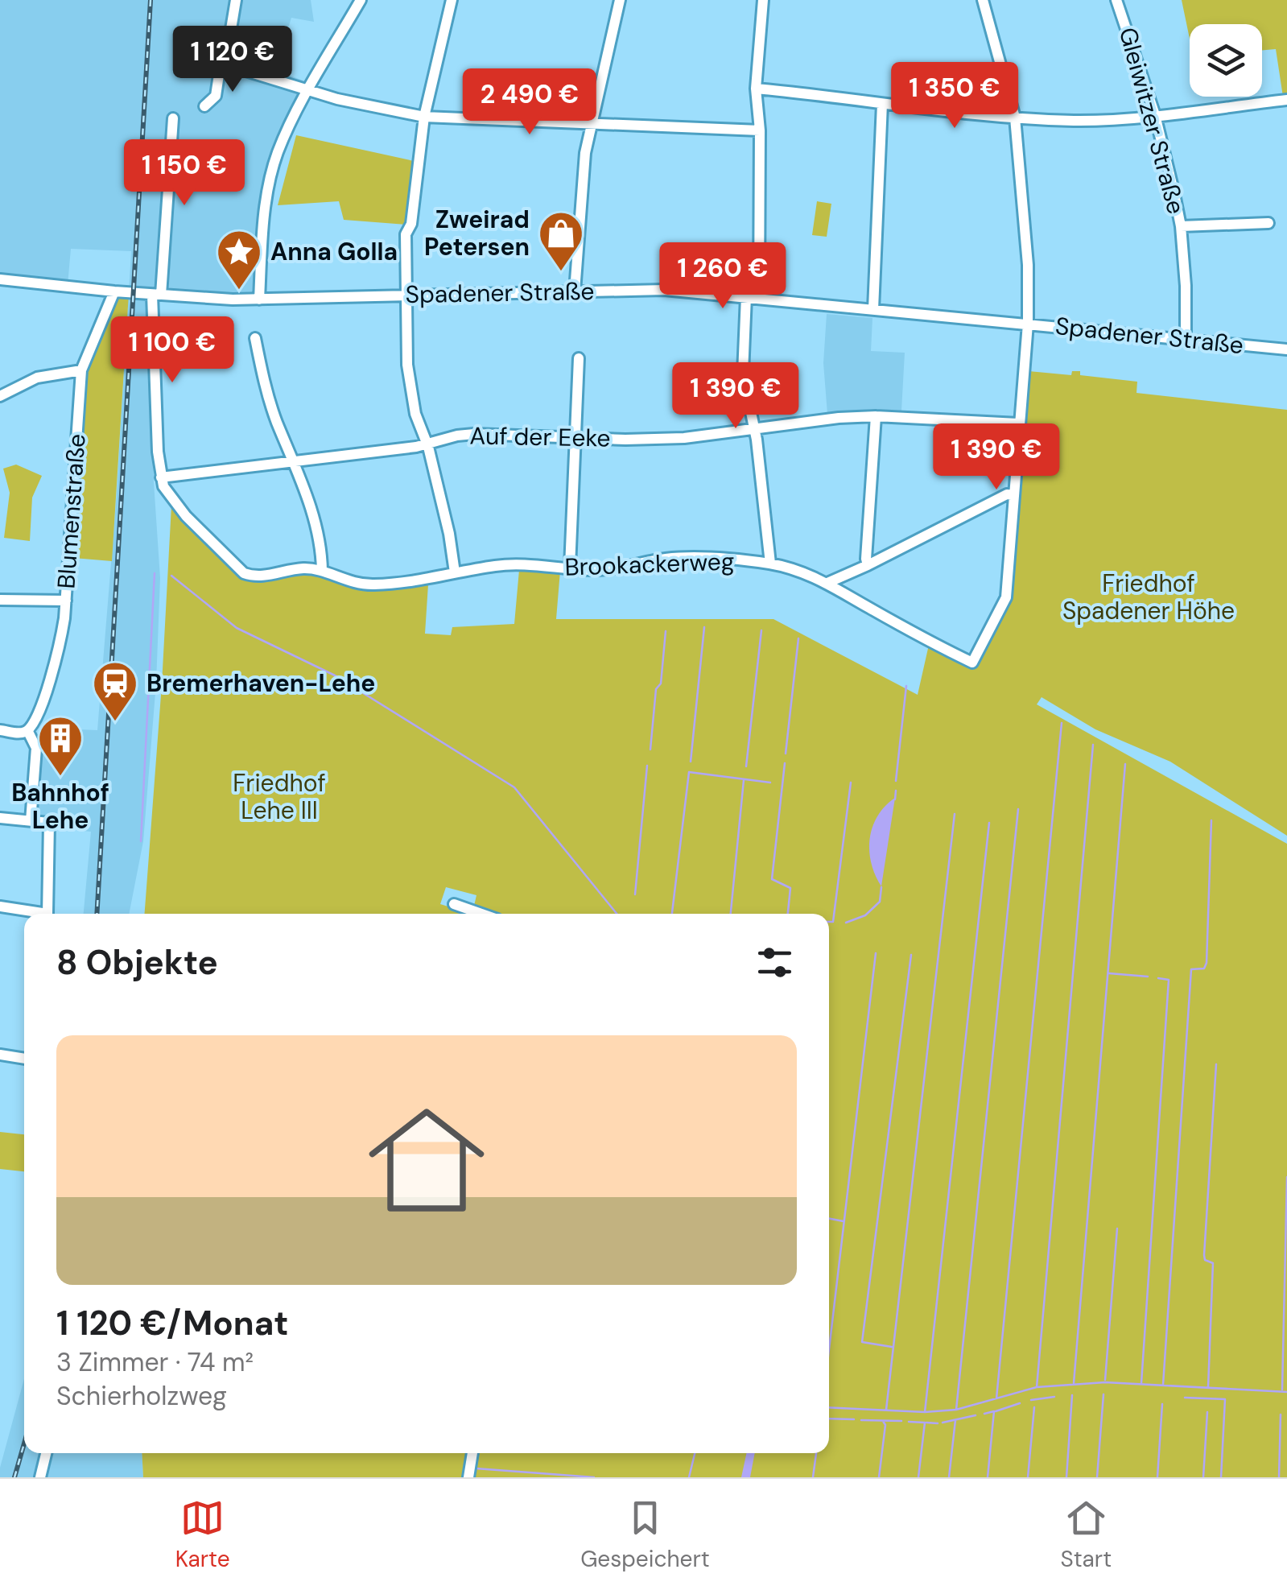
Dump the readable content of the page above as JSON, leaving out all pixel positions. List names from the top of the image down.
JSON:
{
  "streets": {
    "street": [
      "Gleiwitzer Straße",
      "Spadener Straße",
      "Auf der Eeke",
      "Blumenstraße",
      "Brookackerweg"
    ]
  },
  "crossings": [
    ["Gleiwitzer Straße", "Spadener Straße"],
    ["Spadener Straße", "Blumenstraße"],
    ["Auf der Eeke", "Brookackerweg"]
  ],
  "parks": ["Friedhof Spadener Höhe", "Friedhof Lehe III"],
  "places": {
    "shop": ["Zweirad Petersen"],
    "place": ["Anna Golla"],
    "station": ["Bremerhaven-Lehe"],
    "building": ["Bahnhof Lehe"]
  },
  "page": {
    "price": [
      "1 120 €",
      "1 350 €",
      "2 490 €",
      "1 150 €",
      "1 260 €",
      "1 100 €",
      "1 390 €",
      "1 390 €"
    ],
    "heading": "8 Objekte",
    "list": [
      {
        "name": "1 120 €/Monat",
        "note": "3 Zimmer · 74 m² · Schierholzweg"
      }
    ],
    "tabs": ["Karte", "Gespeichert", "Start"]
  }
}
